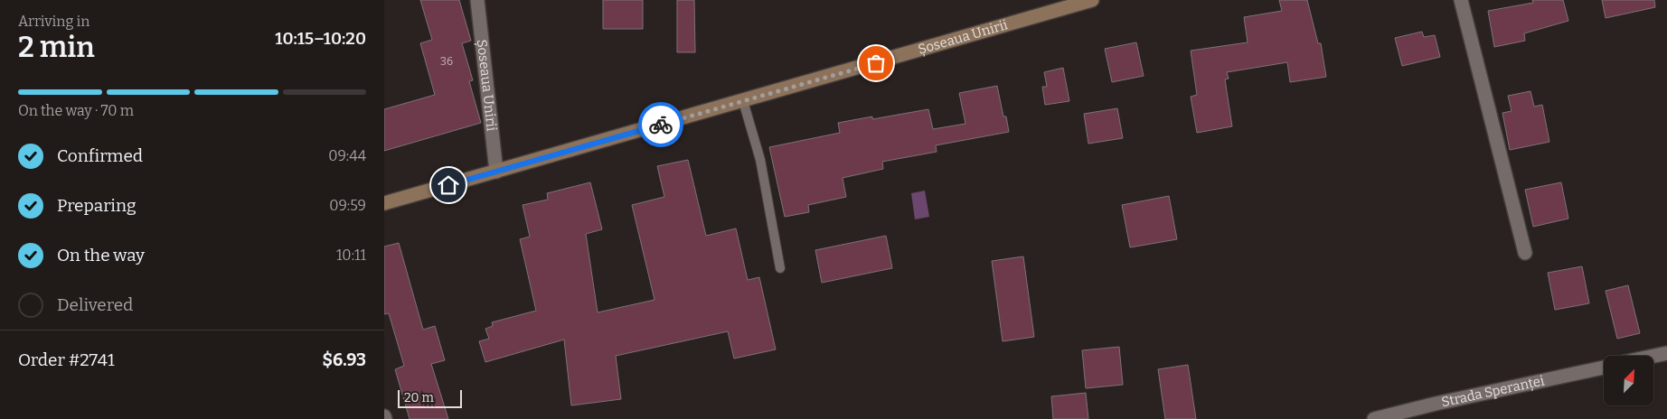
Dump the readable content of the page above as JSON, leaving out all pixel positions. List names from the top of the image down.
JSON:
{
  "streets": {
    "main road": ["Șoseaua Unirii"],
    "street": ["Strada Speranței"]
  },
  "house_numbers": ["36"],
  "scale_bar": "20 m",
  "north": "top right",
  "page": {
    "heading": ["2 min", "Arriving in", "10:15–10:20"],
    "panel": ["Order #2741", "$6.93"],
    "bar": "On the way · 70 m",
    "list": [
      ["Confirmed", "09:44"],
      ["Preparing", "09:59"],
      ["On the way", "10:11"],
      "Delivered"
    ],
    "scale": "20 m"
  }
}
